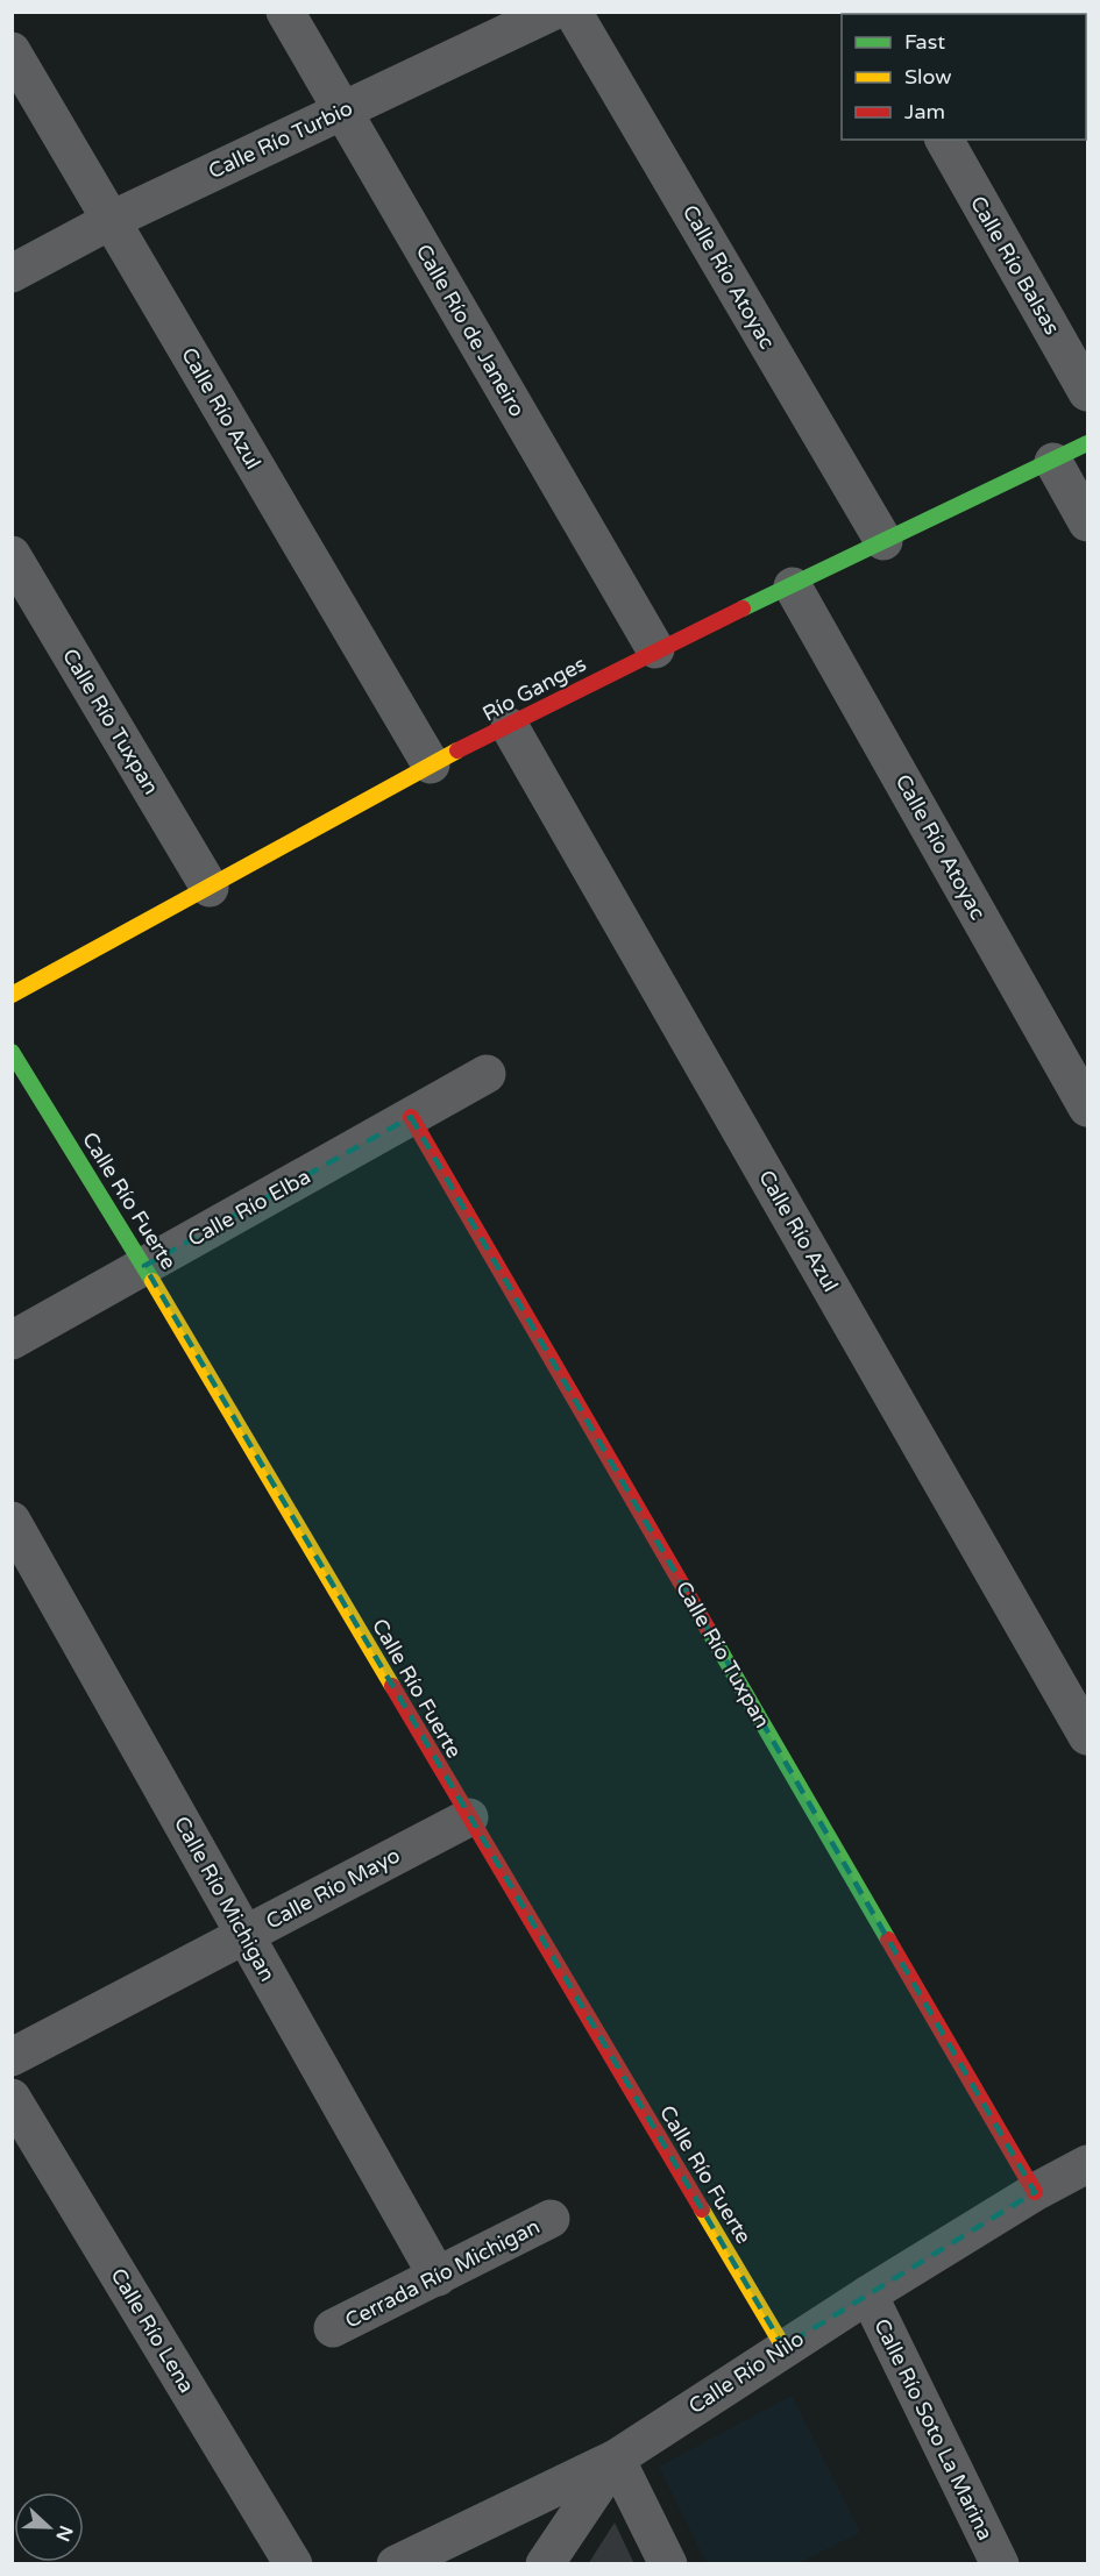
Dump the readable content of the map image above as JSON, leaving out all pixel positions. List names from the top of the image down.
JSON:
{
  "streets": {
    "street": [
      "Calle Río Turbio",
      "Calle Río Balsas",
      "Calle Río Atoyac",
      "Calle Río de Janeiro",
      "Calle Río Azul",
      "Río Ganges",
      "Calle Río Tuxpan",
      "Calle Río Fuerte",
      "Calle Río Elba",
      "Calle Río Mayo",
      "Calle Río Michigan",
      "Cerrada Río Michigan",
      "Calle Río Lena",
      "Calle Río Nilo",
      "Calle Río Soto La Marina"
    ]
  },
  "crossings": [
    ["Calle Río Turbio", "Calle Río de Janeiro"],
    ["Calle Río Turbio", "Calle Río Azul"],
    ["Calle Río Atoyac", "Río Ganges"],
    ["Calle Río de Janeiro", "Río Ganges"],
    ["Calle Río Azul", "Río Ganges"],
    ["Río Ganges", "Calle Río Tuxpan"],
    ["Calle Río Tuxpan", "Calle Río Elba"],
    ["Calle Río Tuxpan", "Calle Río Nilo"],
    ["Calle Río Fuerte", "Calle Río Elba"],
    ["Calle Río Fuerte", "Calle Río Mayo"],
    ["Calle Río Fuerte", "Calle Río Nilo"],
    ["Calle Río Mayo", "Calle Río Michigan"],
    ["Calle Río Michigan", "Cerrada Río Michigan"],
    ["Calle Río Nilo", "Calle Río Soto La Marina"]
  ],
  "legend": ["Fast", "Slow", "Jam"],
  "north": "right"
}
